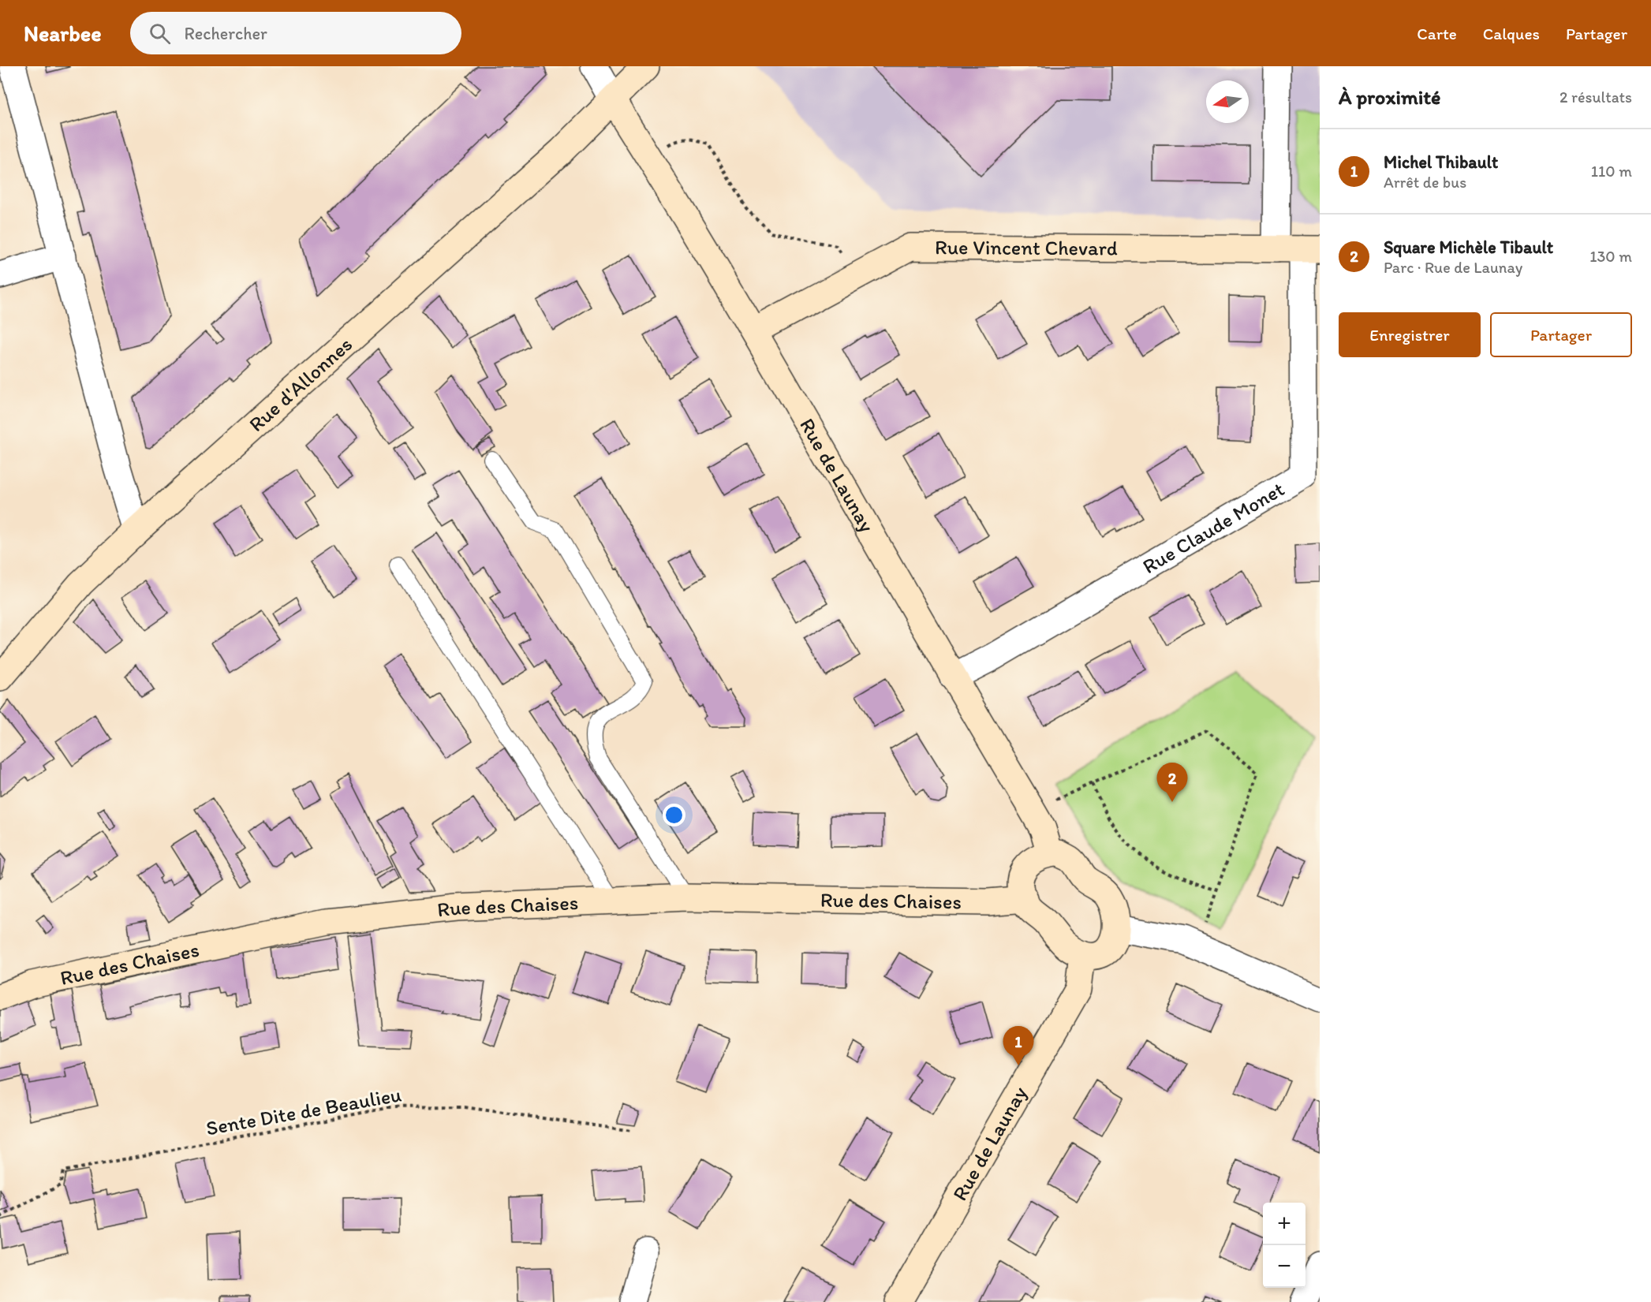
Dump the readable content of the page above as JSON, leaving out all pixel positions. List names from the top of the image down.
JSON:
{
  "streets": {
    "street": [
      "Rue Vincent Chevard",
      "Rue d'Allonnes",
      "Rue de Launay",
      "Rue Claude Monet",
      "Rue des Chaises"
    ],
    "path": ["Sente Dite de Beaulieu"]
  },
  "crossings": [
    ["Rue Vincent Chevard", "Rue de Launay"],
    ["Rue Vincent Chevard", "Rue Claude Monet"],
    ["Rue d'Allonnes", "Rue de Launay"],
    ["Rue de Launay", "Rue Claude Monet"]
  ],
  "north": "left",
  "page": {
    "header": "Nearbee",
    "search": "Rechercher",
    "nav": ["Carte", "Calques", "Partager"],
    "heading": ["À proximité", "2 résultats"],
    "list": [
      {
        "mark": "1",
        "name": "Michel Thibault",
        "note": "Arrêt de bus",
        "value": "110 m"
      },
      {
        "mark": "2",
        "name": "Square Michèle Tibault",
        "note": "Parc · Rue de Launay",
        "value": "130 m"
      }
    ],
    "buttons": ["Enregistrer", "Partager"],
    "pins": ["2", "1"],
    "map_buttons": ["+", "−"]
  }
}
